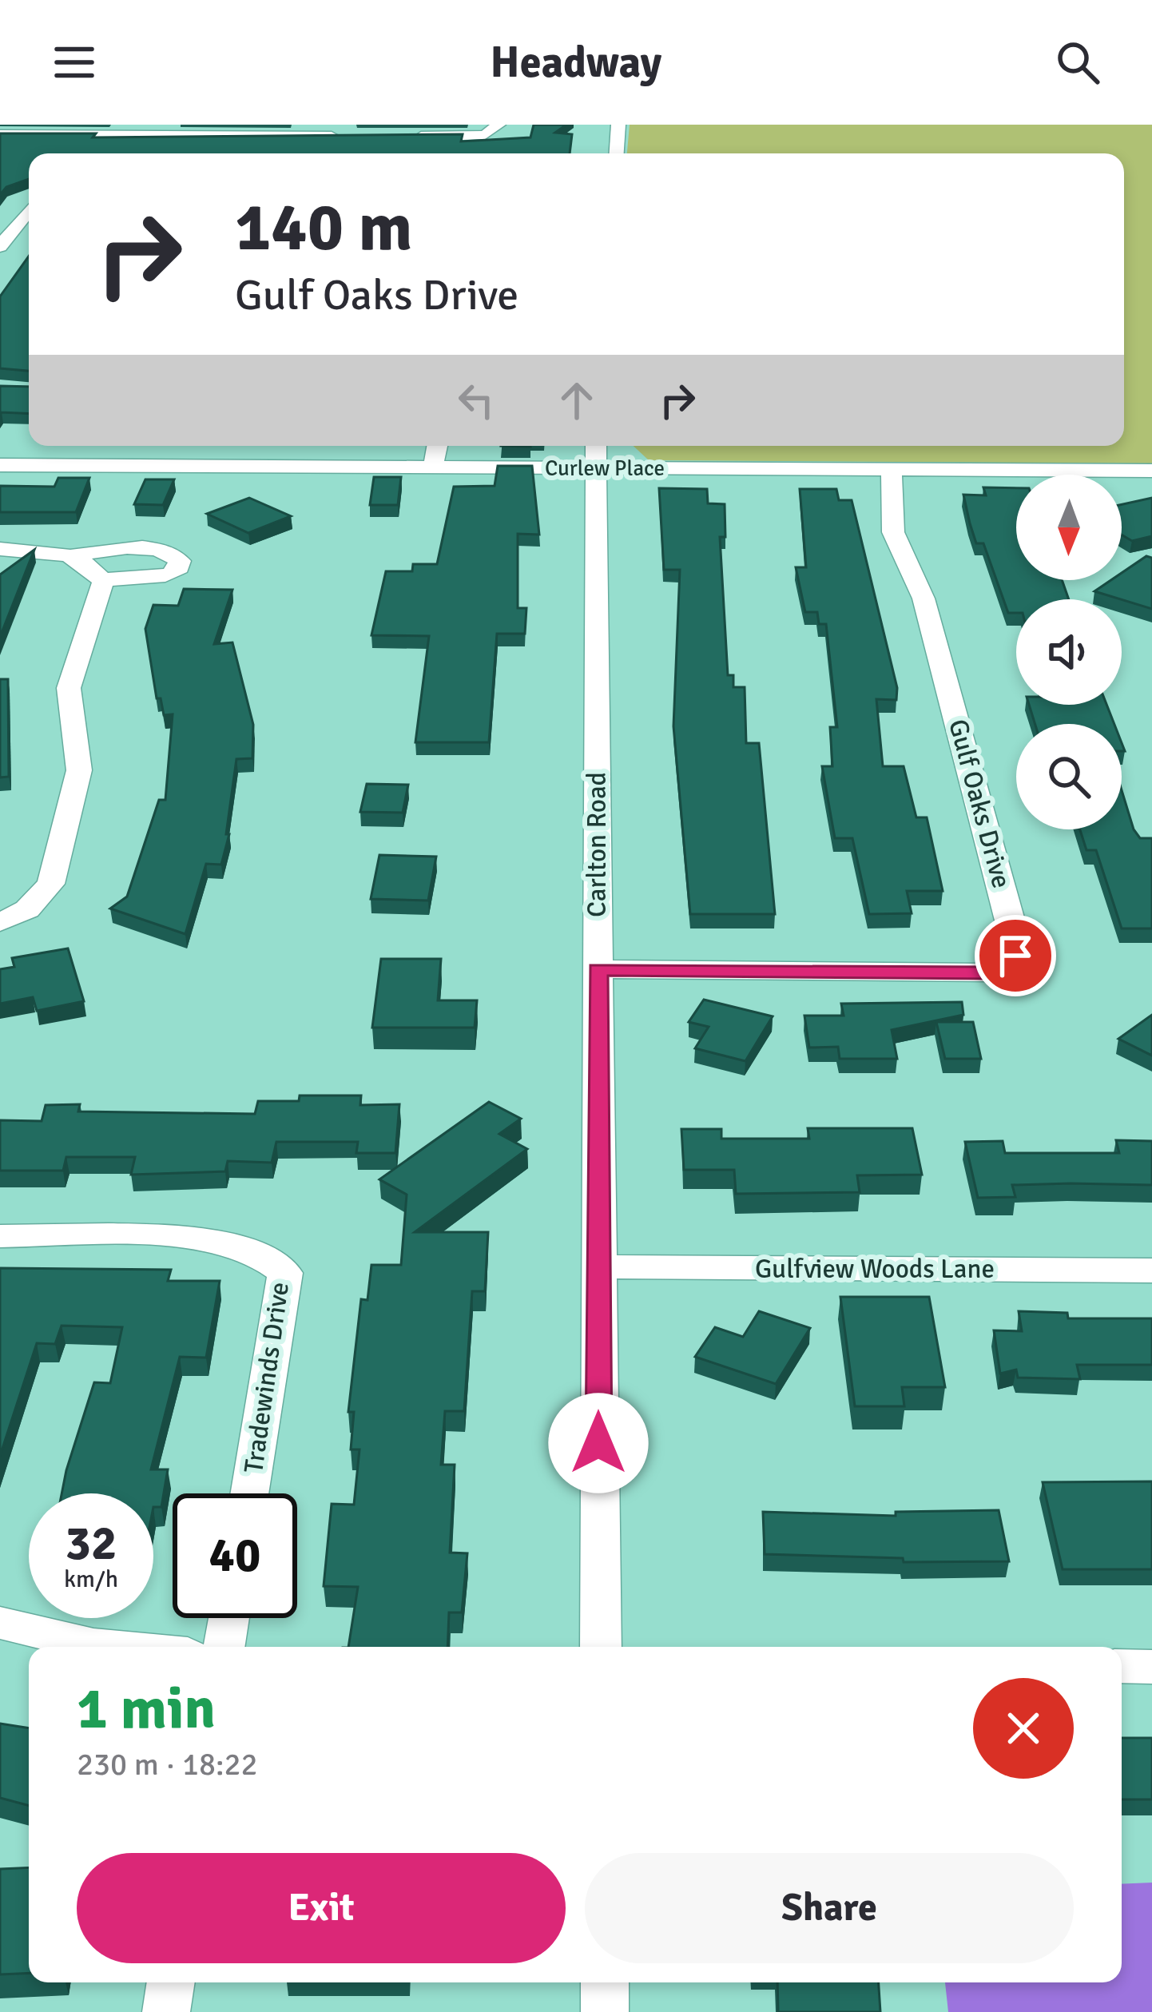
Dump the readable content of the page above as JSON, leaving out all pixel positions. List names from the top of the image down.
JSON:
{
  "streets": {
    "street": [
      "Curlew Place",
      "Gulf Oaks Drive",
      "Carlton Road",
      "Gulfview Woods Lane",
      "Tradewinds Drive"
    ]
  },
  "crossings": [
    ["Curlew Place", "Gulf Oaks Drive"],
    ["Curlew Place", "Carlton Road"],
    ["Gulf Oaks Drive", "Carlton Road"],
    ["Carlton Road", "Gulfview Woods Lane"]
  ],
  "north": "bottom",
  "page": {
    "header": "Headway",
    "turn": ["140 m", "Gulf Oaks Drive"],
    "speed": "32 km/h",
    "limit": "40",
    "heading": ["1 min", "230 m · 18:22"],
    "buttons": ["Exit", "Share"]
  }
}
